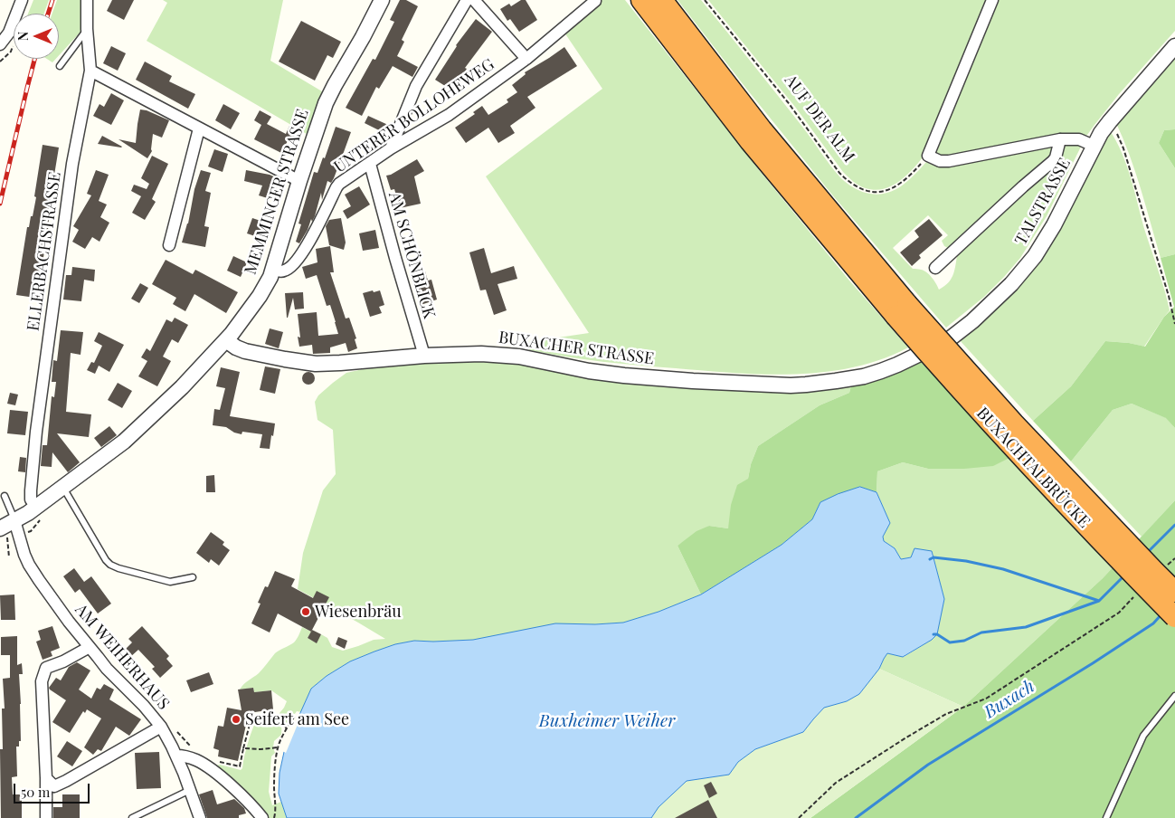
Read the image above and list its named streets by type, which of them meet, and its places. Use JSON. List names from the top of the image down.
{
  "streets": {
    "highway": ["BUXACHTALBRÜCKE"],
    "street": [
      "UNTERER BOLLOHEWEG",
      "MEMMINGER STRASSE",
      "TALSTRASSE",
      "ELLERBACHSTRASSE",
      "AM SCHÖNBLICK",
      "BUXACHER STRASSE",
      "AM WEIHERHAUS"
    ],
    "path": ["AUF DER ALM"]
  },
  "crossings": [
    ["UNTERER BOLLOHEWEG", "MEMMINGER STRASSE"],
    ["UNTERER BOLLOHEWEG", "AM SCHÖNBLICK"],
    ["MEMMINGER STRASSE", "ELLERBACHSTRASSE"],
    ["MEMMINGER STRASSE", "BUXACHER STRASSE"],
    ["MEMMINGER STRASSE", "AM WEIHERHAUS"],
    ["TALSTRASSE", "BUXACHER STRASSE"],
    ["AM SCHÖNBLICK", "BUXACHER STRASSE"]
  ],
  "water": ["Buxach", "Buxheimer Weiher"],
  "places": ["Wiesenbräu", "Seifert am See"],
  "scale_bar": "50 m",
  "north": "left"
}
